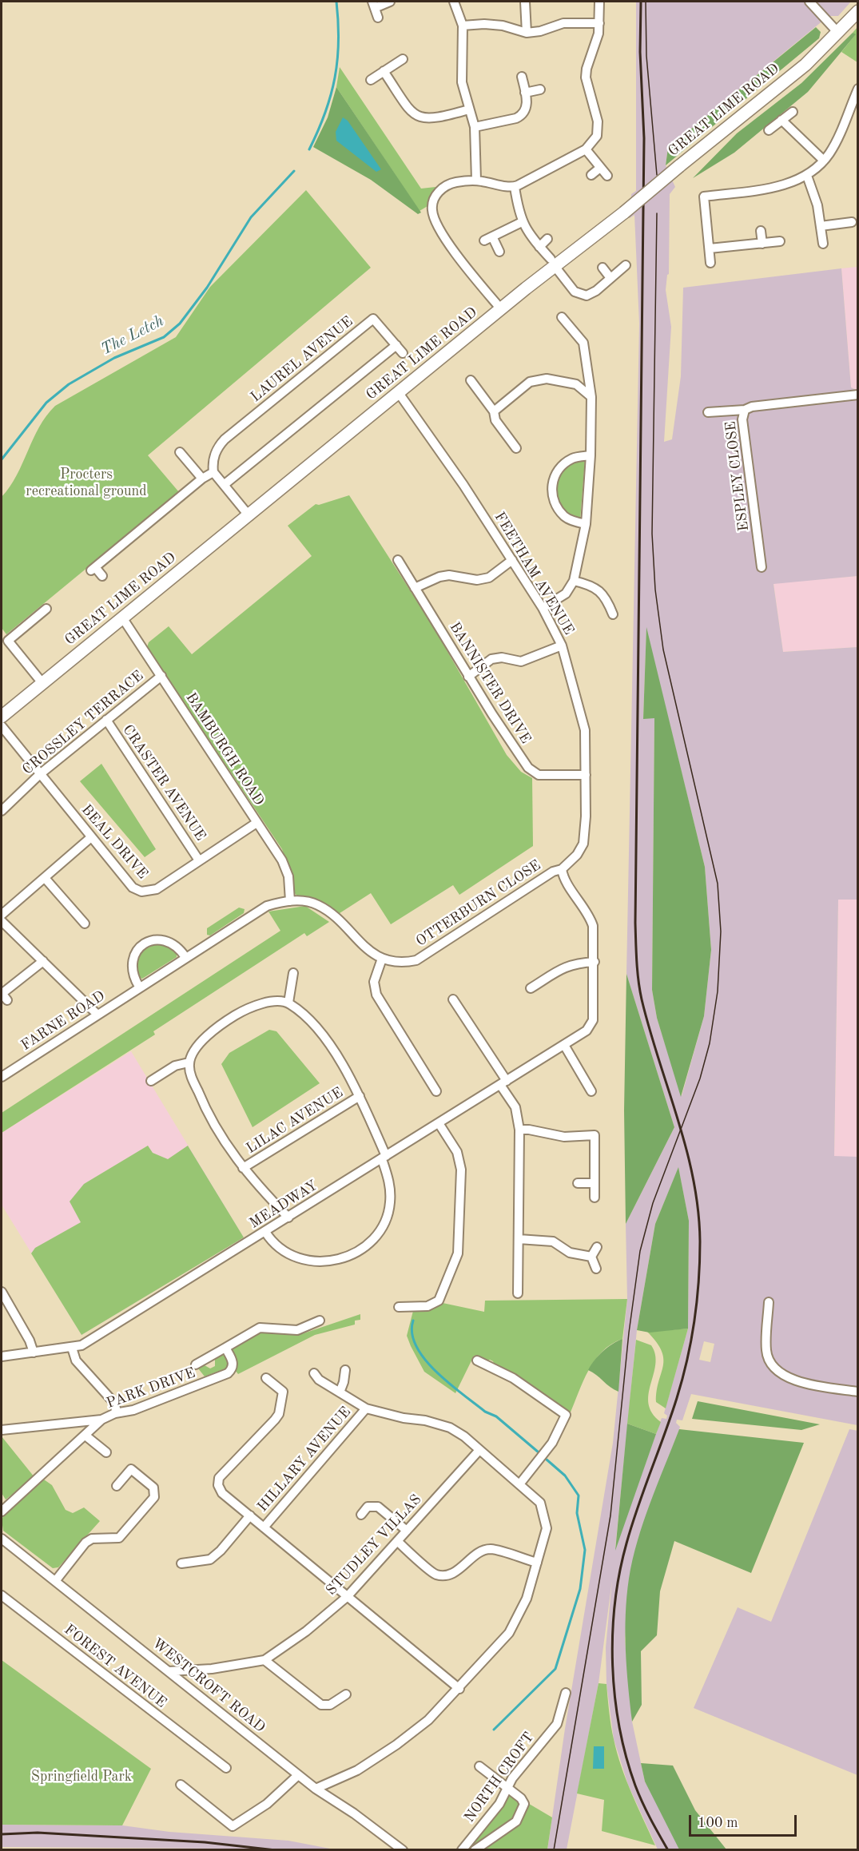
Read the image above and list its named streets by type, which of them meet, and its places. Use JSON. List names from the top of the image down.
{
  "streets": {
    "main road": ["GREAT LIME ROAD"],
    "street": [
      "LAUREL AVENUE",
      "ESPLEY CLOSE",
      "FEETHAM AVENUE",
      "BANNISTER DRIVE",
      "CROSSLEY TERRACE",
      "BAMBURGH ROAD",
      "CRASTER AVENUE",
      "BEAL DRIVE",
      "OTTERBURN CLOSE",
      "FARNE ROAD",
      "LILAC AVENUE",
      "MEADWAY",
      "PARK DRIVE",
      "HILLARY AVENUE",
      "STUDLEY VILLAS",
      "FOREST AVENUE",
      "WESTCROFT ROAD",
      "NORTH CROFT"
    ]
  },
  "crossings": [
    ["GREAT LIME ROAD", "FEETHAM AVENUE"],
    ["GREAT LIME ROAD", "BAMBURGH ROAD"],
    ["FEETHAM AVENUE", "BANNISTER DRIVE"],
    ["FEETHAM AVENUE", "OTTERBURN CLOSE"],
    ["FEETHAM AVENUE", "MEADWAY"],
    ["CROSSLEY TERRACE", "BAMBURGH ROAD"],
    ["CROSSLEY TERRACE", "CRASTER AVENUE"],
    ["CROSSLEY TERRACE", "BEAL DRIVE"],
    ["BAMBURGH ROAD", "BEAL DRIVE"],
    ["BAMBURGH ROAD", "OTTERBURN CLOSE"],
    ["BAMBURGH ROAD", "FARNE ROAD"],
    ["CRASTER AVENUE", "BEAL DRIVE"],
    ["OTTERBURN CLOSE", "FARNE ROAD"],
    ["OTTERBURN CLOSE", "MEADWAY"],
    ["STUDLEY VILLAS", "WESTCROFT ROAD"]
  ],
  "water": ["The Letch"],
  "parks": ["Procters recreational ground", "Springfield Park"],
  "scale_bar": "100 m"
}
